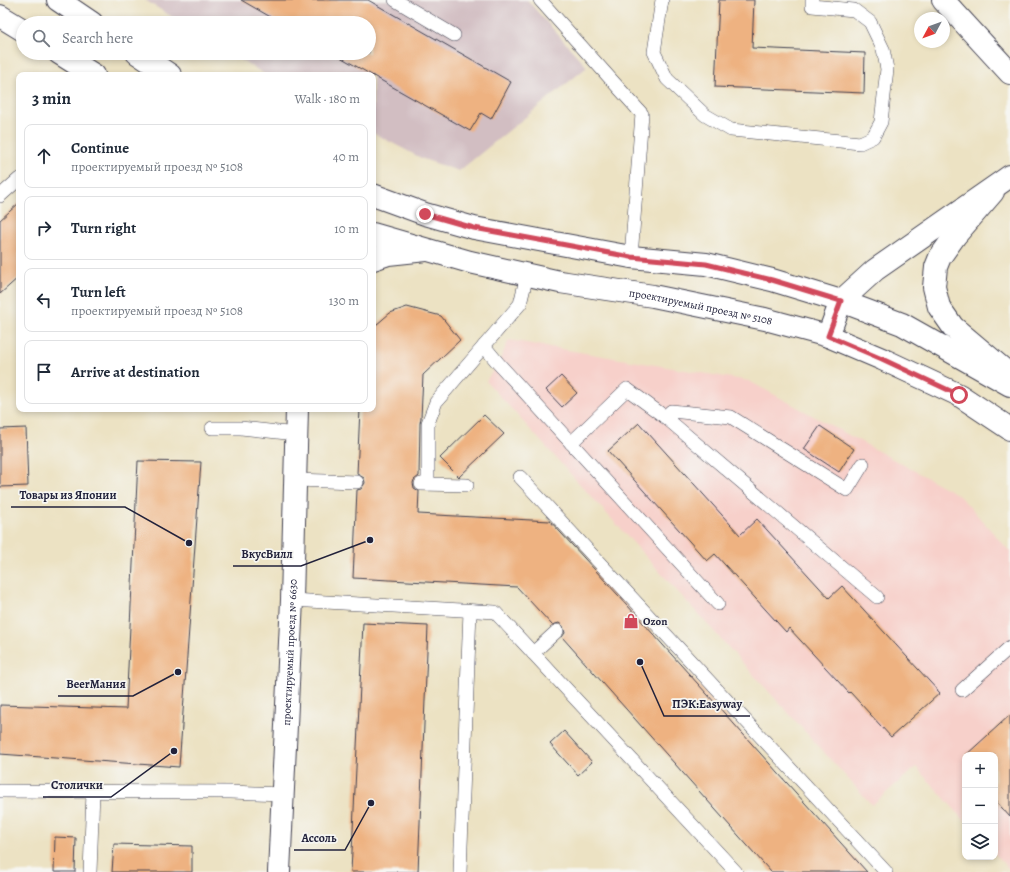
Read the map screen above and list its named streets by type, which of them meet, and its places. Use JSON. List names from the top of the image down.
{
  "streets": {
    "main road": ["проектируемый проезд № 5108", "проектируемый проезд № 6630"]
  },
  "places": {
    "other": [
      "ВкусВилл",
      "Товары из Японии",
      "ПЭК:Easyway",
      "BeerМания",
      "Столички",
      "Ассоль"
    ],
    "shop": ["Ozon"]
  },
  "north": "bottom left",
  "page": {
    "search": "Search here",
    "heading": ["3 min", "Walk · 180 m"],
    "list": [
      ["Continue", "проектируемый проезд № 5108", "40 m"],
      ["Turn right", "10 m"],
      ["Turn left", "проектируемый проезд № 5108", "130 m"],
      "Arrive at destination"
    ],
    "map_buttons": ["+", "−"]
  }
}
